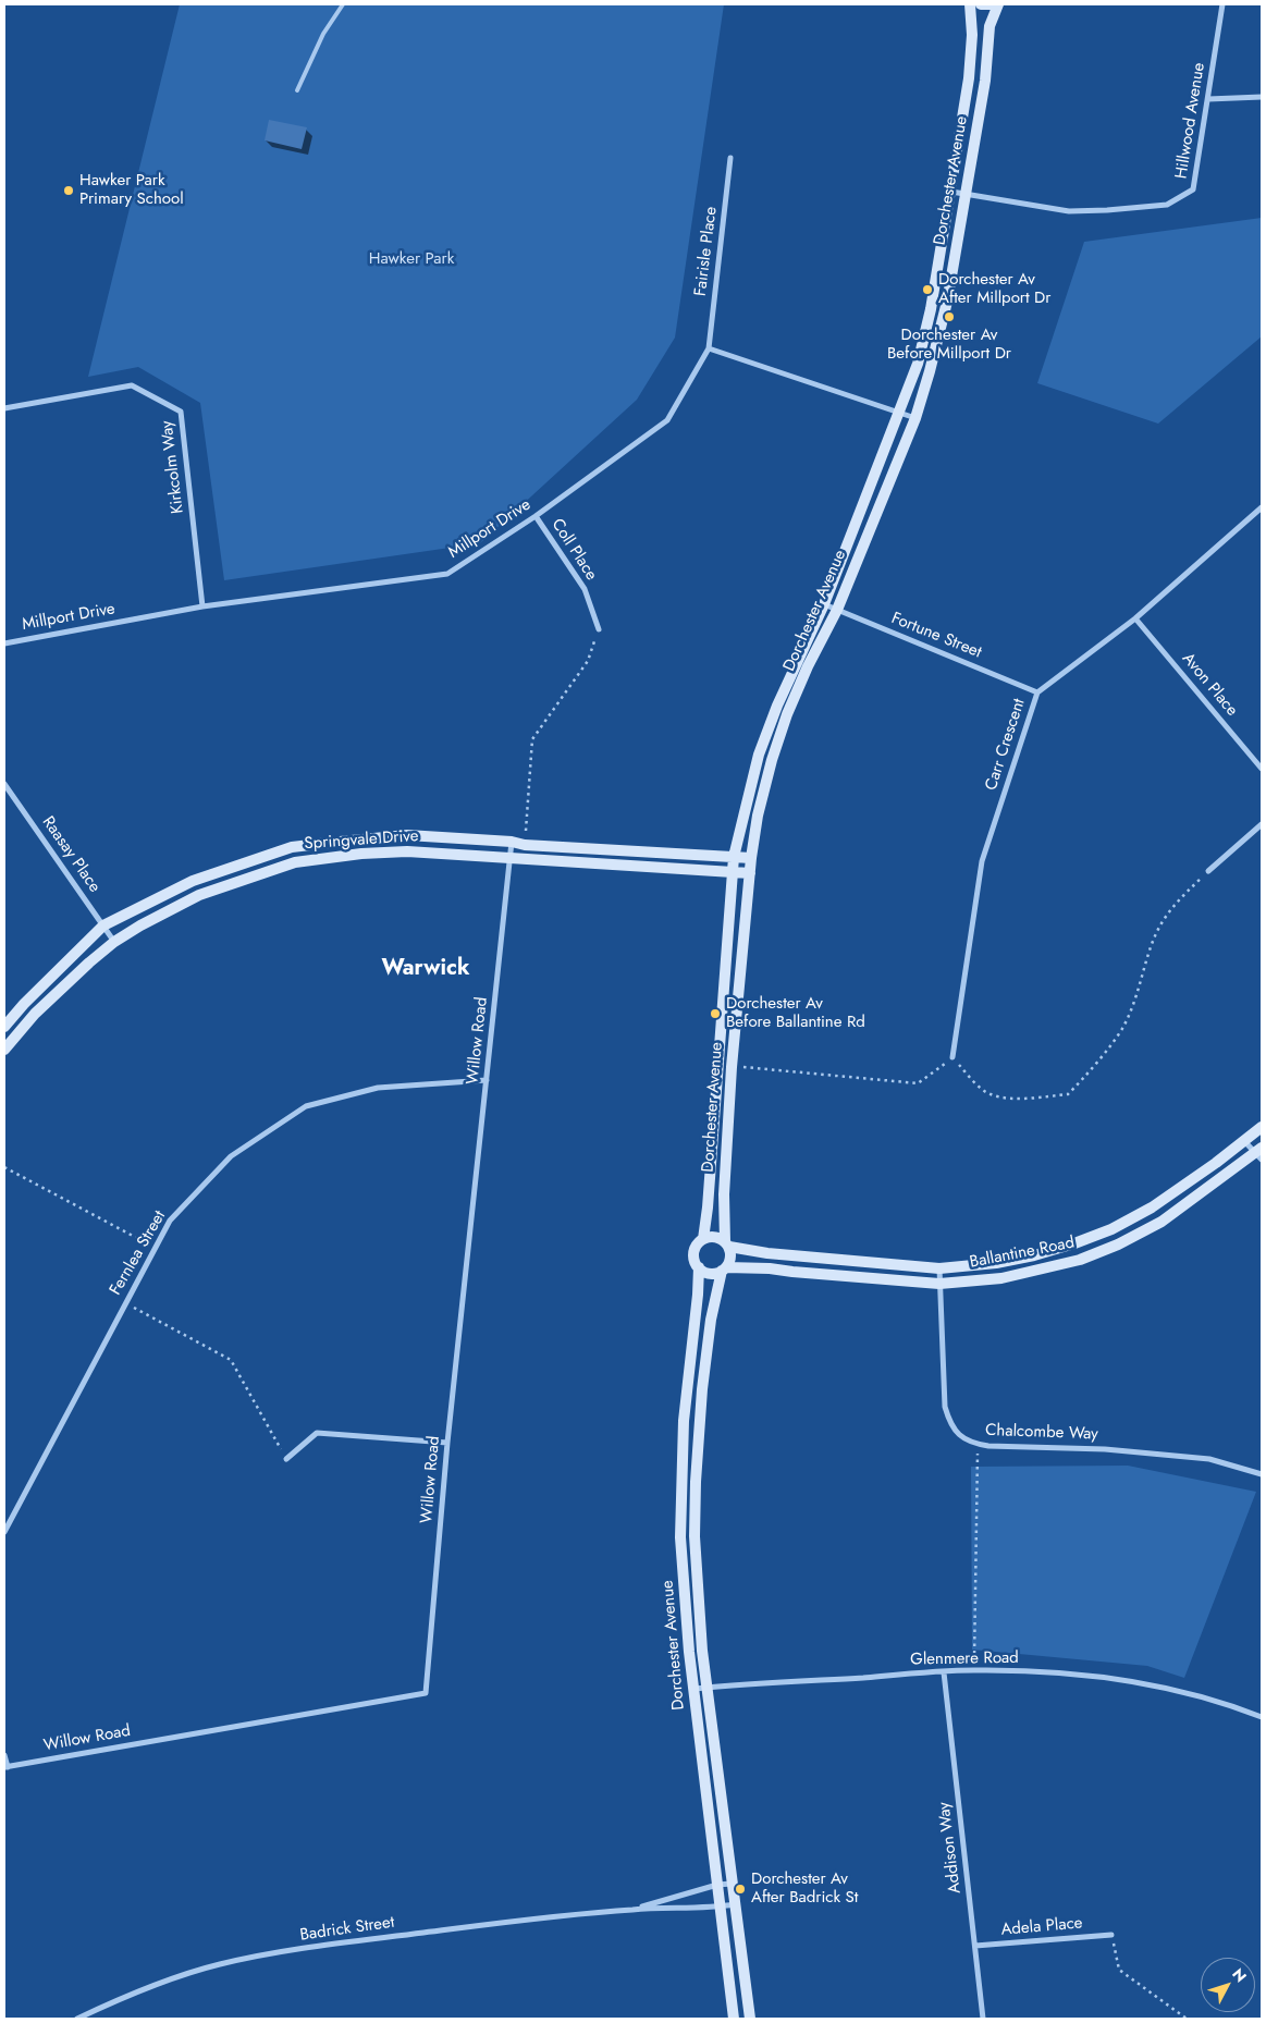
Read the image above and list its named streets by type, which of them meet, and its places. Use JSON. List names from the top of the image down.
{
  "streets": {
    "main road": ["Dorchester Avenue", "Springvale Drive", "Ballantine Road"],
    "street": [
      "Hillwood Avenue",
      "Fairisle Place",
      "Kirkcolm Way",
      "Millport Drive",
      "Coll Place",
      "Fortune Street",
      "Avon Place",
      "Carr Crescent",
      "Raasay Place",
      "Willow Road",
      "Fernlea Street",
      "Chalcombe Way",
      "Glenmere Road",
      "Addison Way",
      "Adela Place",
      "Badrick Street"
    ]
  },
  "crossings": [
    ["Hillwood Avenue", "Dorchester Avenue"],
    ["Dorchester Avenue", "Fortune Street"],
    ["Dorchester Avenue", "Springvale Drive"],
    ["Dorchester Avenue", "Ballantine Road"],
    ["Dorchester Avenue", "Glenmere Road"],
    ["Dorchester Avenue", "Badrick Street"],
    ["Fairisle Place", "Millport Drive"],
    ["Kirkcolm Way", "Millport Drive"],
    ["Millport Drive", "Coll Place"],
    ["Fortune Street", "Carr Crescent"],
    ["Avon Place", "Carr Crescent"],
    ["Springvale Drive", "Raasay Place"],
    ["Springvale Drive", "Willow Road"],
    ["Willow Road", "Fernlea Street"],
    ["Ballantine Road", "Chalcombe Way"],
    ["Glenmere Road", "Addison Way"],
    ["Addison Way", "Adela Place"]
  ],
  "districts": ["Warwick"],
  "parks": ["Hawker Park"],
  "places": [
    "Hawker Park Primary School",
    "Dorchester Av After Millport Dr",
    "Dorchester Av Before Millport Dr",
    "Dorchester Av Before Ballantine Rd",
    "Dorchester Av After Badrick St"
  ],
  "north": "top right"
}
